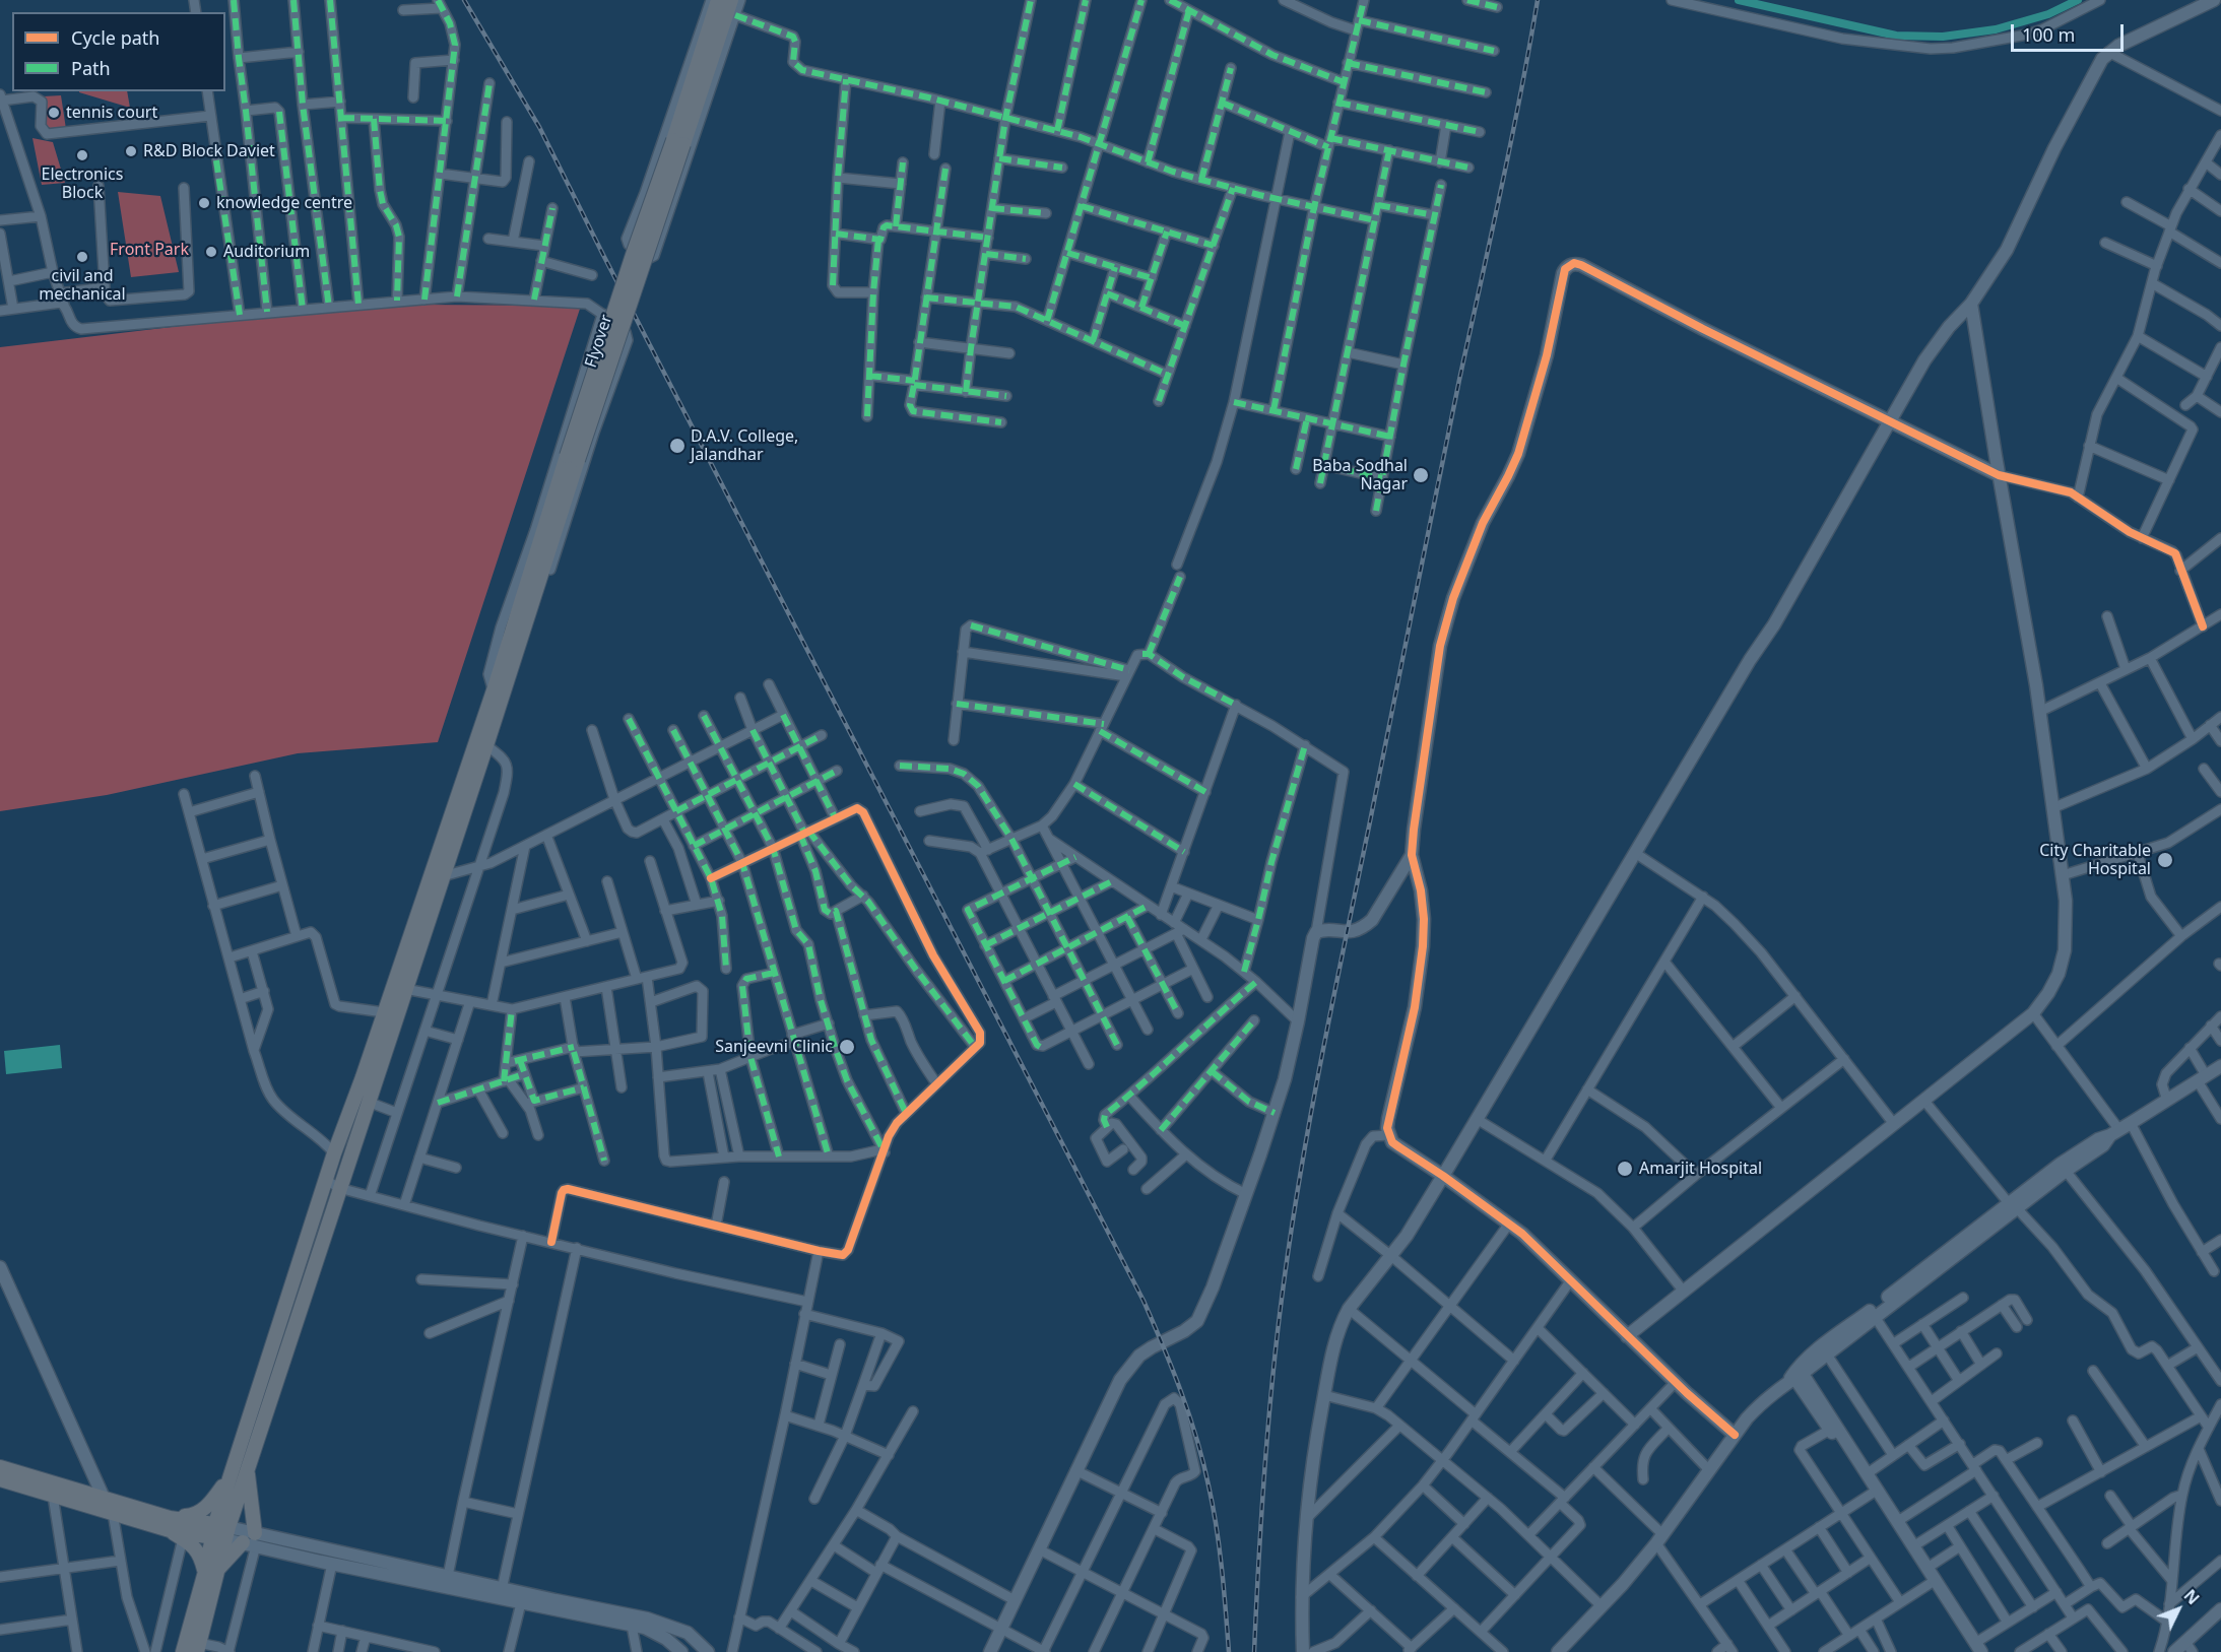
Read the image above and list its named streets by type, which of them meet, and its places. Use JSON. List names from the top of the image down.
{
  "streets": {
    "main road": ["Flyover"]
  },
  "parks": ["Front Park"],
  "places": [
    "tennis court",
    "R&D Block Daviet",
    "Electronics Block",
    "knowledge centre",
    "Auditorium",
    "civil and mechanical",
    "D.A.V. College, Jalandhar",
    "Baba Sodhal Nagar",
    "City Charitable Hospital",
    "Sanjeevni Clinic",
    "Amarjit Hospital"
  ],
  "legend": ["Cycle path", "Path"],
  "scale_bar": "100 m",
  "north": "top right"
}
